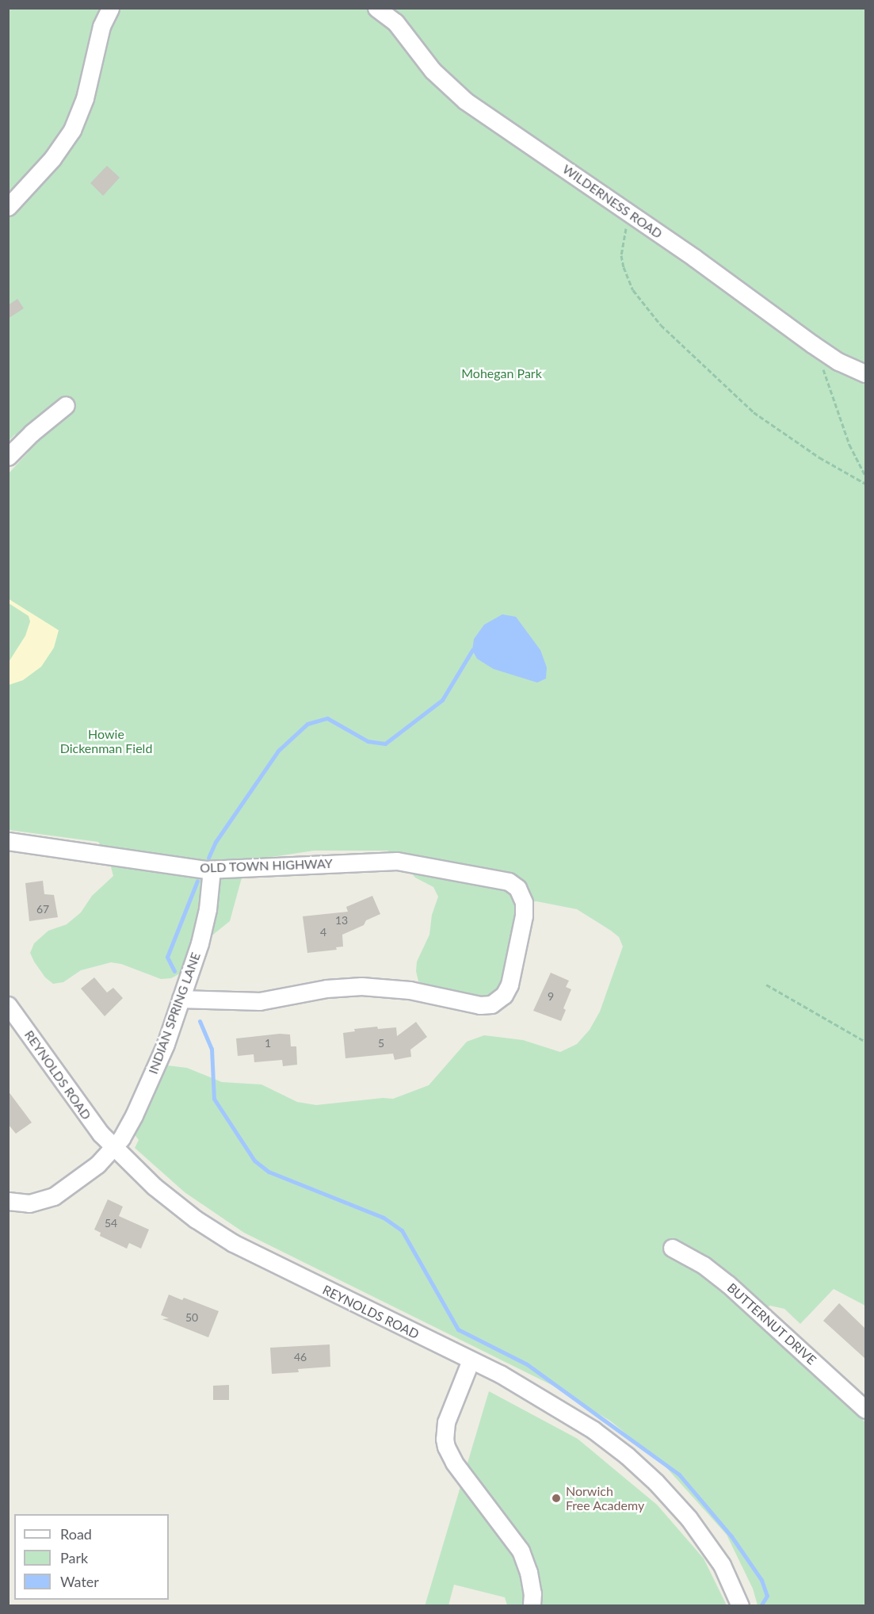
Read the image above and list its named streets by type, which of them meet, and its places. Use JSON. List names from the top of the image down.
{
  "streets": {
    "street": [
      "WILDERNESS ROAD",
      "OLD TOWN HIGHWAY",
      "INDIAN SPRING LANE",
      "REYNOLDS ROAD",
      "BUTTERNUT DRIVE"
    ]
  },
  "crossings": [
    ["OLD TOWN HIGHWAY", "INDIAN SPRING LANE"],
    ["INDIAN SPRING LANE", "REYNOLDS ROAD"]
  ],
  "parks": ["Mohegan Park", "Howie Dickenman Field"],
  "places": ["Norwich Free Academy"],
  "house_numbers": [
    "67",
    "13",
    "4",
    "9",
    "1",
    "5",
    "54",
    "50",
    "46"
  ],
  "legend": ["Road", "Park", "Water"]
}
